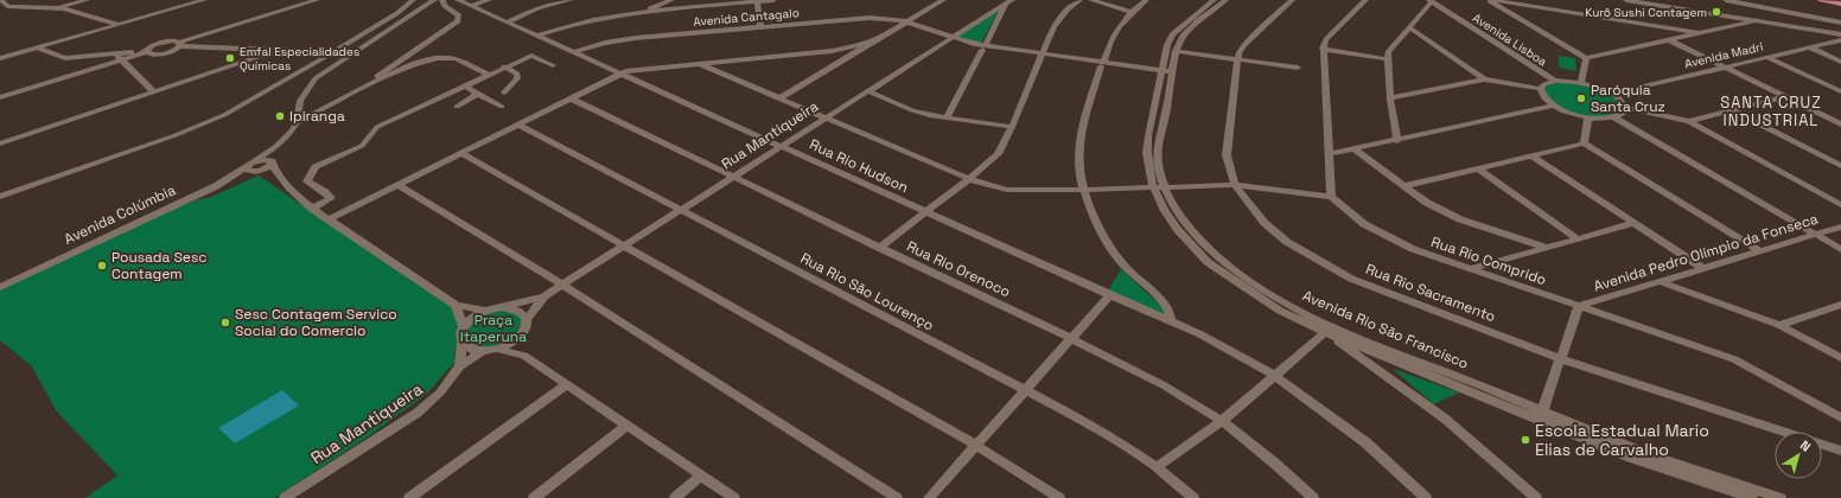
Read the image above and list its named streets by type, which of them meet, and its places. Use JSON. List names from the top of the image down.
{
  "streets": {
    "street": [
      "Avenida Cantagalo",
      "Avenida Lisboa",
      "Avenida Madri",
      "Rua Mantiqueira",
      "Rua Rio Hudson",
      "Avenida Colúmbia",
      "Avenida Pedro Olímpio da Fonseca",
      "Rua Rio Comprido",
      "Rua Rio Orenoco",
      "Rua Rio São Lourenço",
      "Rua Rio Sacramento",
      "Avenida Rio São Francisco"
    ]
  },
  "crossings": [
    ["Avenida Cantagalo", "Rua Mantiqueira"],
    ["Avenida Cantagalo", "Rua Rio Hudson"],
    ["Avenida Cantagalo", "Avenida Rio São Francisco"],
    ["Rua Mantiqueira", "Rua Rio Hudson"],
    ["Rua Mantiqueira", "Rua Rio Orenoco"],
    ["Rua Mantiqueira", "Rua Rio São Lourenço"],
    ["Avenida Pedro Olímpio da Fonseca", "Rua Rio Comprido"]
  ],
  "districts": ["SANTA CRUZ INDUSTRIAL"],
  "parks": ["Praça Itaperuna"],
  "places": [
    "Kurô Sushi Contagem",
    "Emfal Especialidades Químicas",
    "Paróquia Santa Cruz",
    "Ipiranga",
    "Pousada Sesc Contagem",
    "Sesc Contagem Servico Social do Comercio",
    "Escola Estadual Mario Elias de Carvalho"
  ],
  "north": "top right"
}
